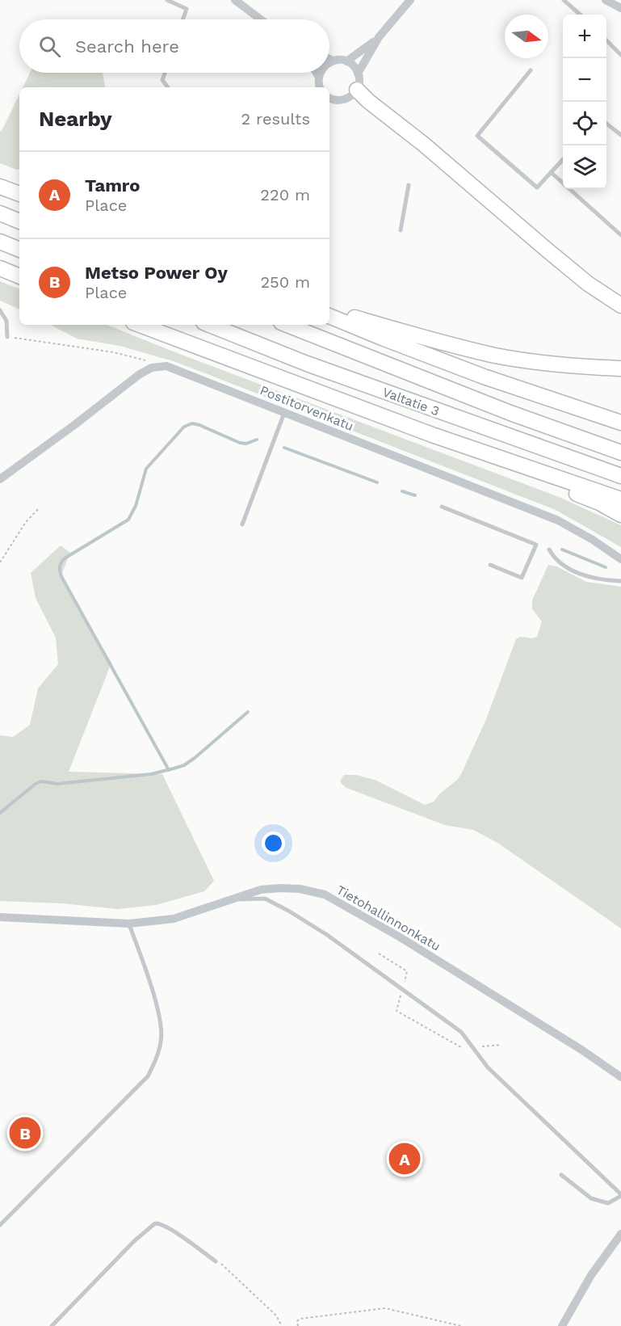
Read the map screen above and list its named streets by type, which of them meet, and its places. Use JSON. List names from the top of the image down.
{
  "streets": {
    "highway": ["Valtatie 3"],
    "street": ["Postitorvenkatu", "Tietohallinnonkatu"]
  },
  "north": "right",
  "page": {
    "map_buttons": ["+", "−"],
    "search": "Search here",
    "heading": ["Nearby", "2 results"],
    "list": [
      {
        "mark": "A",
        "name": "Tamro",
        "note": "Place",
        "value": "220 m"
      },
      {
        "mark": "B",
        "name": "Metso Power Oy",
        "note": "Place",
        "value": "250 m"
      }
    ],
    "pins": ["B", "A"]
  }
}
